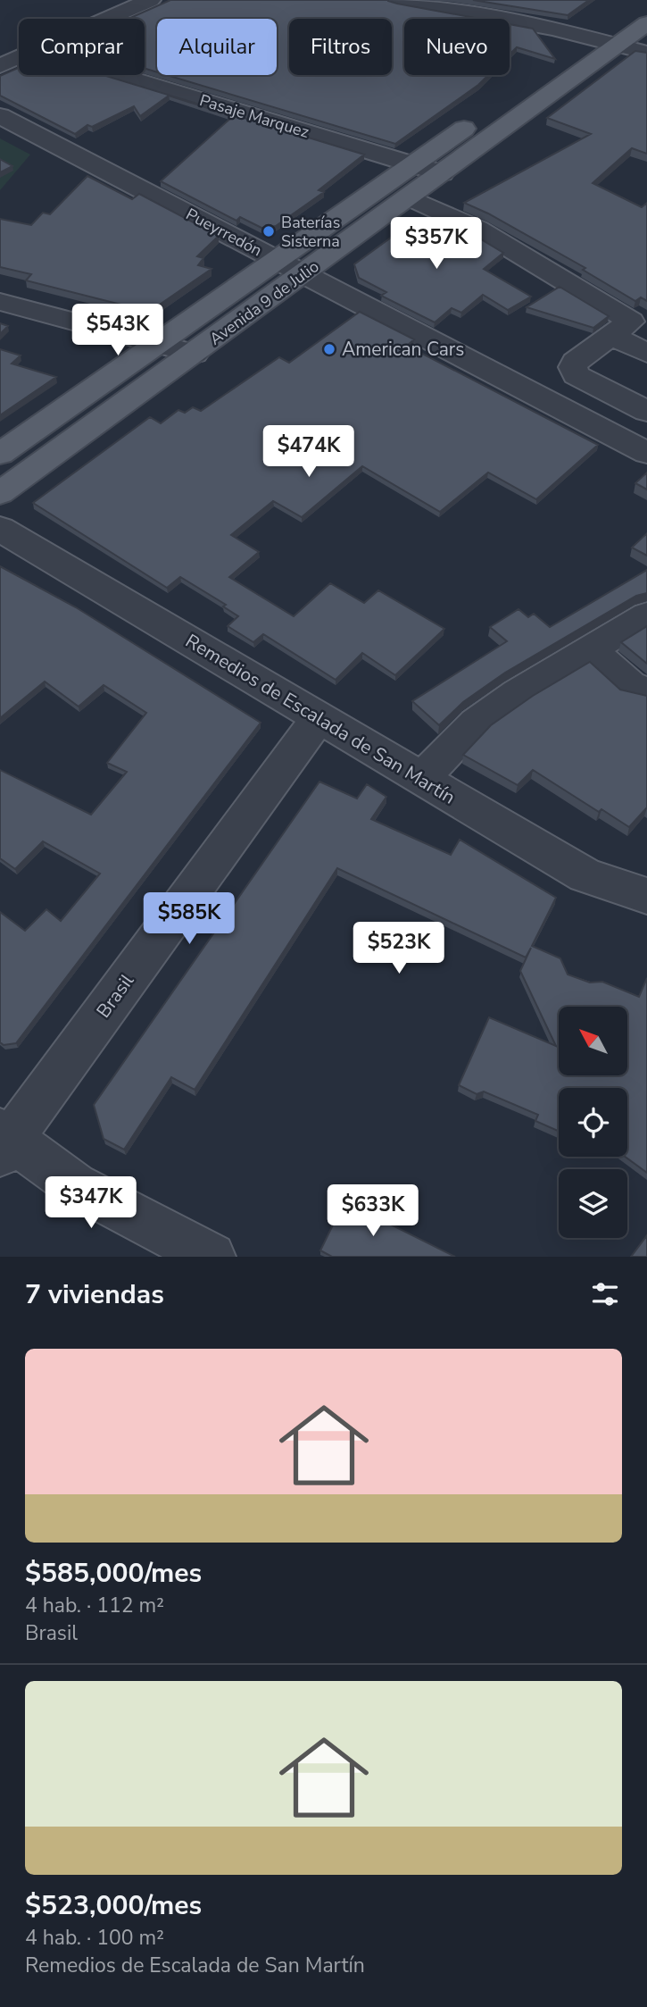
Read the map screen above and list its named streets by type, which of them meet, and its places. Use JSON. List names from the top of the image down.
{
  "streets": {
    "main road": ["Avenida 9 de Julio"],
    "street": [
      "Pasaje Marquez",
      "Pueyrredón",
      "Remedios de Escalada de San Martín",
      "Brasil"
    ]
  },
  "crossings": [
    ["Pasaje Marquez", "Avenida 9 de Julio"],
    ["Pueyrredón", "Avenida 9 de Julio"],
    ["Remedios de Escalada de San Martín", "Brasil"]
  ],
  "places": ["Baterías Sisterna", "American Cars"],
  "north": "top left",
  "page": {
    "chip": [
      "Comprar",
      "Alquilar",
      "Filtros",
      "Nuevo"
    ],
    "price": [
      "$357K",
      "$543K",
      "$474K",
      "$585K",
      "$523K",
      "$347K",
      "$633K"
    ],
    "heading": "7 viviendas",
    "list": [
      {
        "name": "$585,000/mes",
        "note": "4 hab. · 112 m² · Brasil"
      },
      {
        "name": "$523,000/mes",
        "note": "4 hab. · 100 m² · Remedios de Escalada de San Martín"
      }
    ]
  }
}
